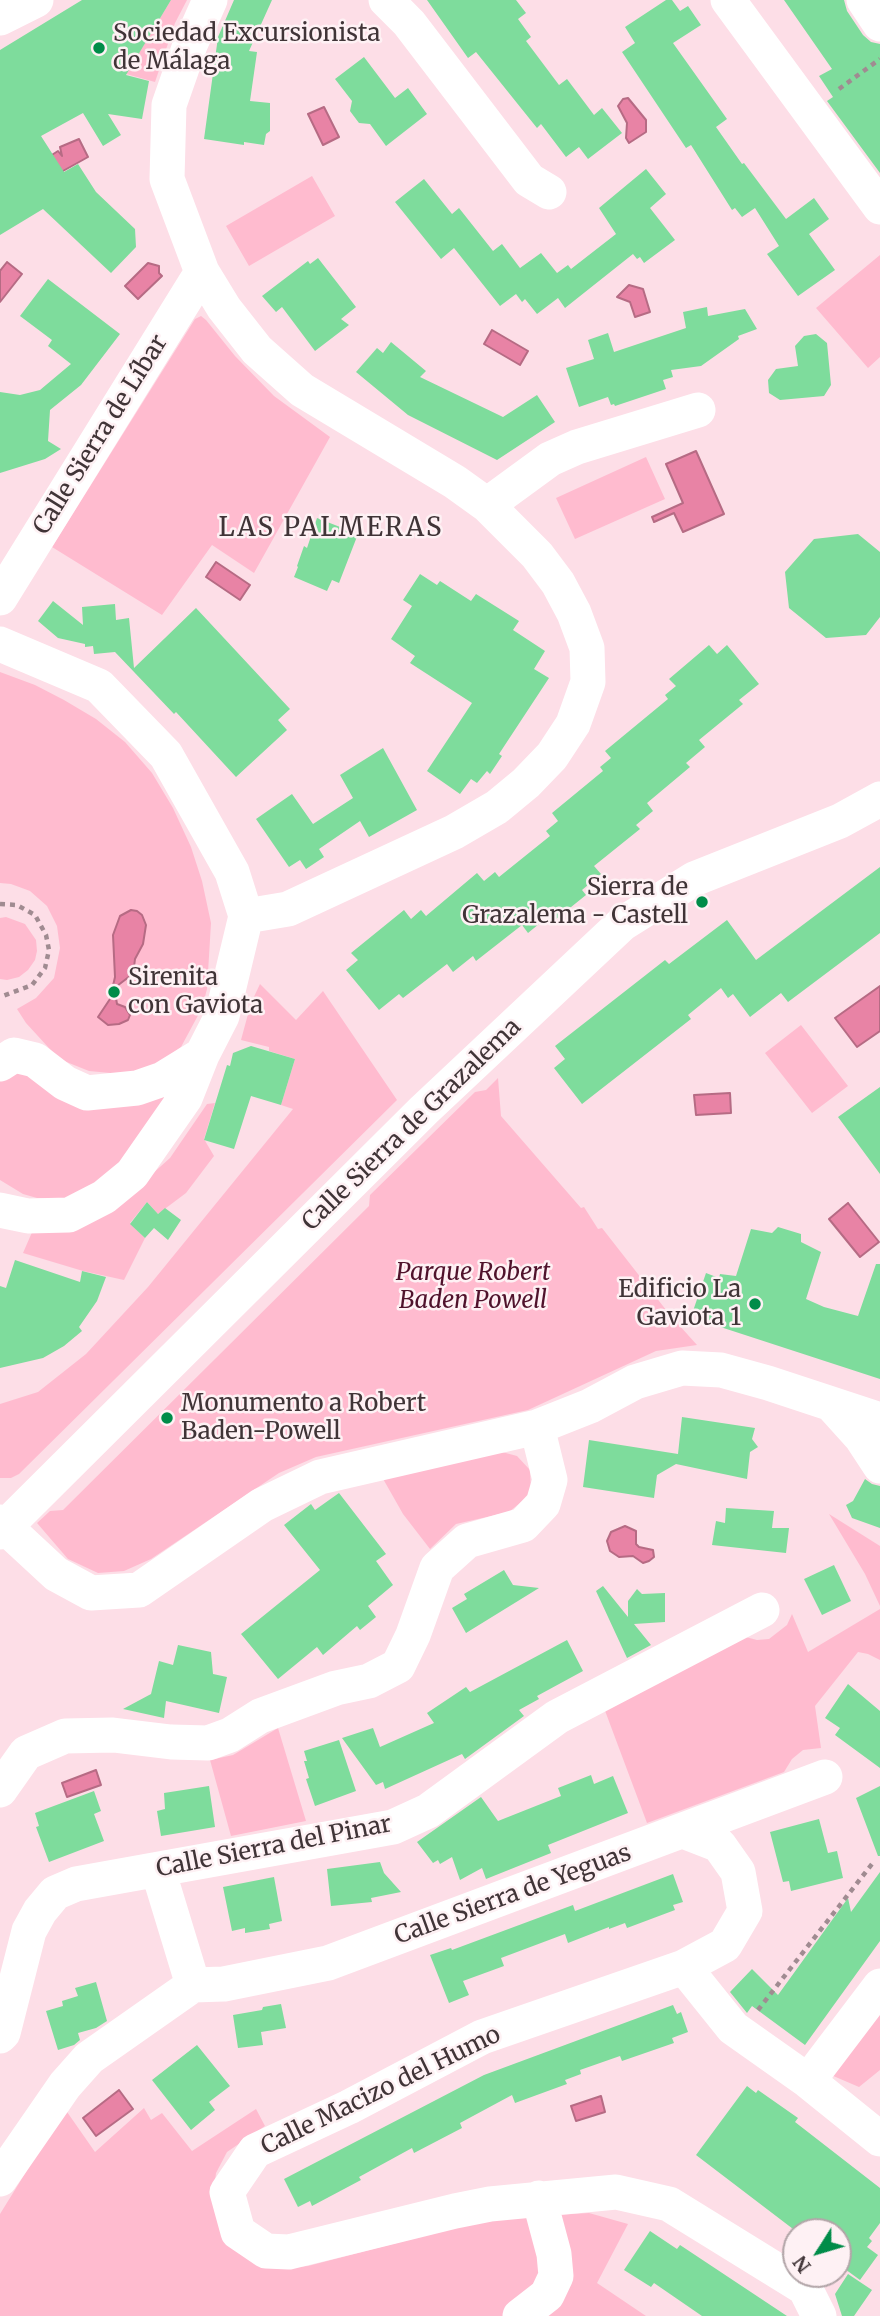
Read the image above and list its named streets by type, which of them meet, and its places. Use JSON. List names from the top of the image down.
{
  "streets": {
    "street": [
      "Calle Sierra de Líbar",
      "Calle Sierra de Grazalema",
      "Calle Sierra del Pinar",
      "Calle Sierra de Yeguas",
      "Calle Macizo del Humo"
    ]
  },
  "crossings": [
    ["Calle Sierra de Yeguas", "Calle Macizo del Humo"]
  ],
  "districts": ["LAS PALMERAS"],
  "parks": ["Parque Robert Baden Powell"],
  "places": [
    "Sociedad Excursionista de Málaga",
    "Sierra de Grazalema - Castell",
    "Sirenita con Gaviota",
    "Edificio La Gaviota 1",
    "Monumento a Robert Baden-Powell"
  ],
  "north": "bottom left"
}
